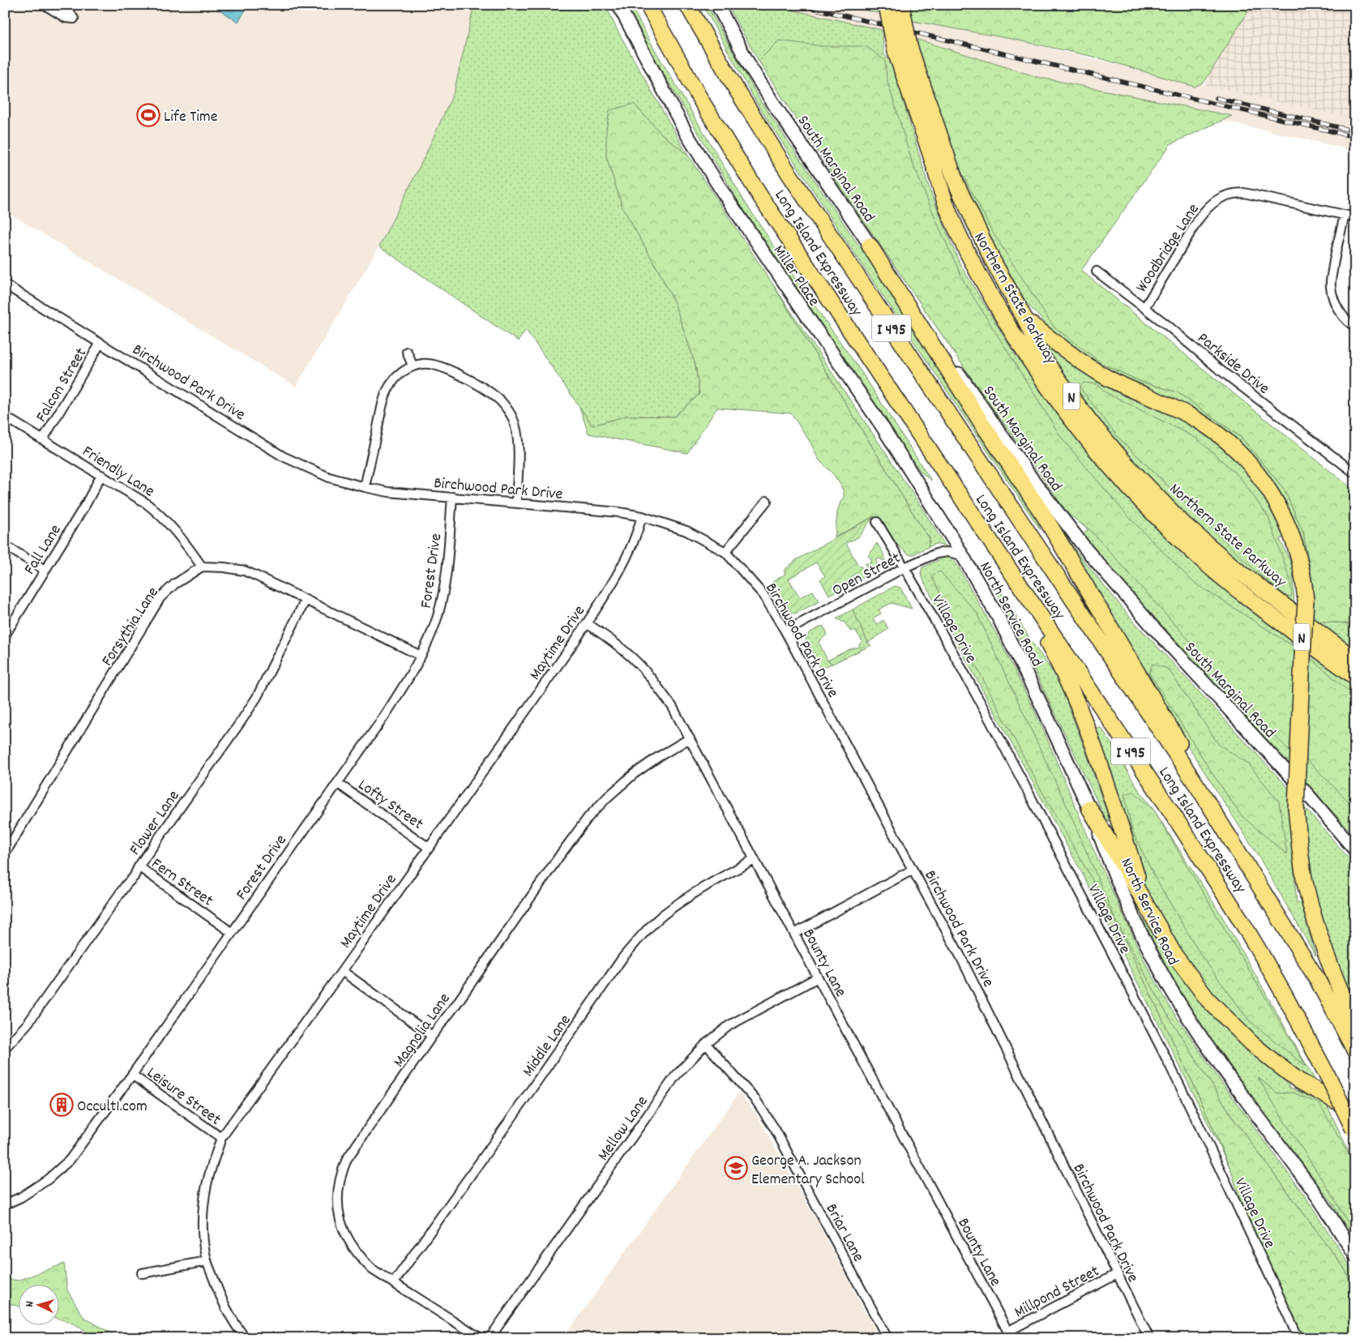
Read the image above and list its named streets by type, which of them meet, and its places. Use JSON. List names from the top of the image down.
{
  "streets": {
    "highway": [
      "Long Island Expressway",
      "Northern State Parkway",
      "I 495",
      "N"
    ],
    "main road": ["South Marginal Road", "Miller Place", "North Service Road"],
    "street": [
      "Woodbridge Lane",
      "Parkside Drive",
      "Birchwood Park Drive",
      "Falcon Street",
      "Friendly Lane",
      "Fall Lane",
      "Forest Drive",
      "Open Street",
      "Forsythia Lane",
      "Village Drive",
      "Maytime Drive",
      "Lofty Street",
      "Flower Lane",
      "Fern Street",
      "Bounty Lane",
      "Magnolia Lane",
      "Middle Lane",
      "Leisure Street",
      "Mellow Lane",
      "Briar Lane",
      "Millpond Street"
    ]
  },
  "crossings": [
    ["Woodbridge Lane", "Parkside Drive"],
    ["Miller Place", "Open Street"],
    ["Miller Place", "North Service Road"],
    ["Birchwood Park Drive", "Falcon Street"],
    ["Birchwood Park Drive", "Forest Drive"],
    ["Birchwood Park Drive", "Open Street"],
    ["Birchwood Park Drive", "Maytime Drive"],
    ["Birchwood Park Drive", "Millpond Street"],
    ["Falcon Street", "Friendly Lane"],
    ["Friendly Lane", "Fall Lane"],
    ["Friendly Lane", "Forsythia Lane"],
    ["Forest Drive", "Lofty Street"],
    ["Forest Drive", "Fern Street"],
    ["Forest Drive", "Leisure Street"],
    ["Open Street", "North Service Road"],
    ["Open Street", "Village Drive"],
    ["Maytime Drive", "Lofty Street"],
    ["Maytime Drive", "Bounty Lane"],
    ["Maytime Drive", "Leisure Street"],
    ["Flower Lane", "Fern Street"],
    ["Bounty Lane", "Magnolia Lane"],
    ["Bounty Lane", "Middle Lane"],
    ["Bounty Lane", "Mellow Lane"],
    ["Bounty Lane", "Millpond Street"],
    ["Magnolia Lane", "Middle Lane"],
    ["Mellow Lane", "Briar Lane"]
  ],
  "places": {
    "sports": ["Life Time"],
    "building": ["Occult1.com"],
    "school or university": ["George A. Jackson Elementary School"]
  },
  "north": "left"
}
